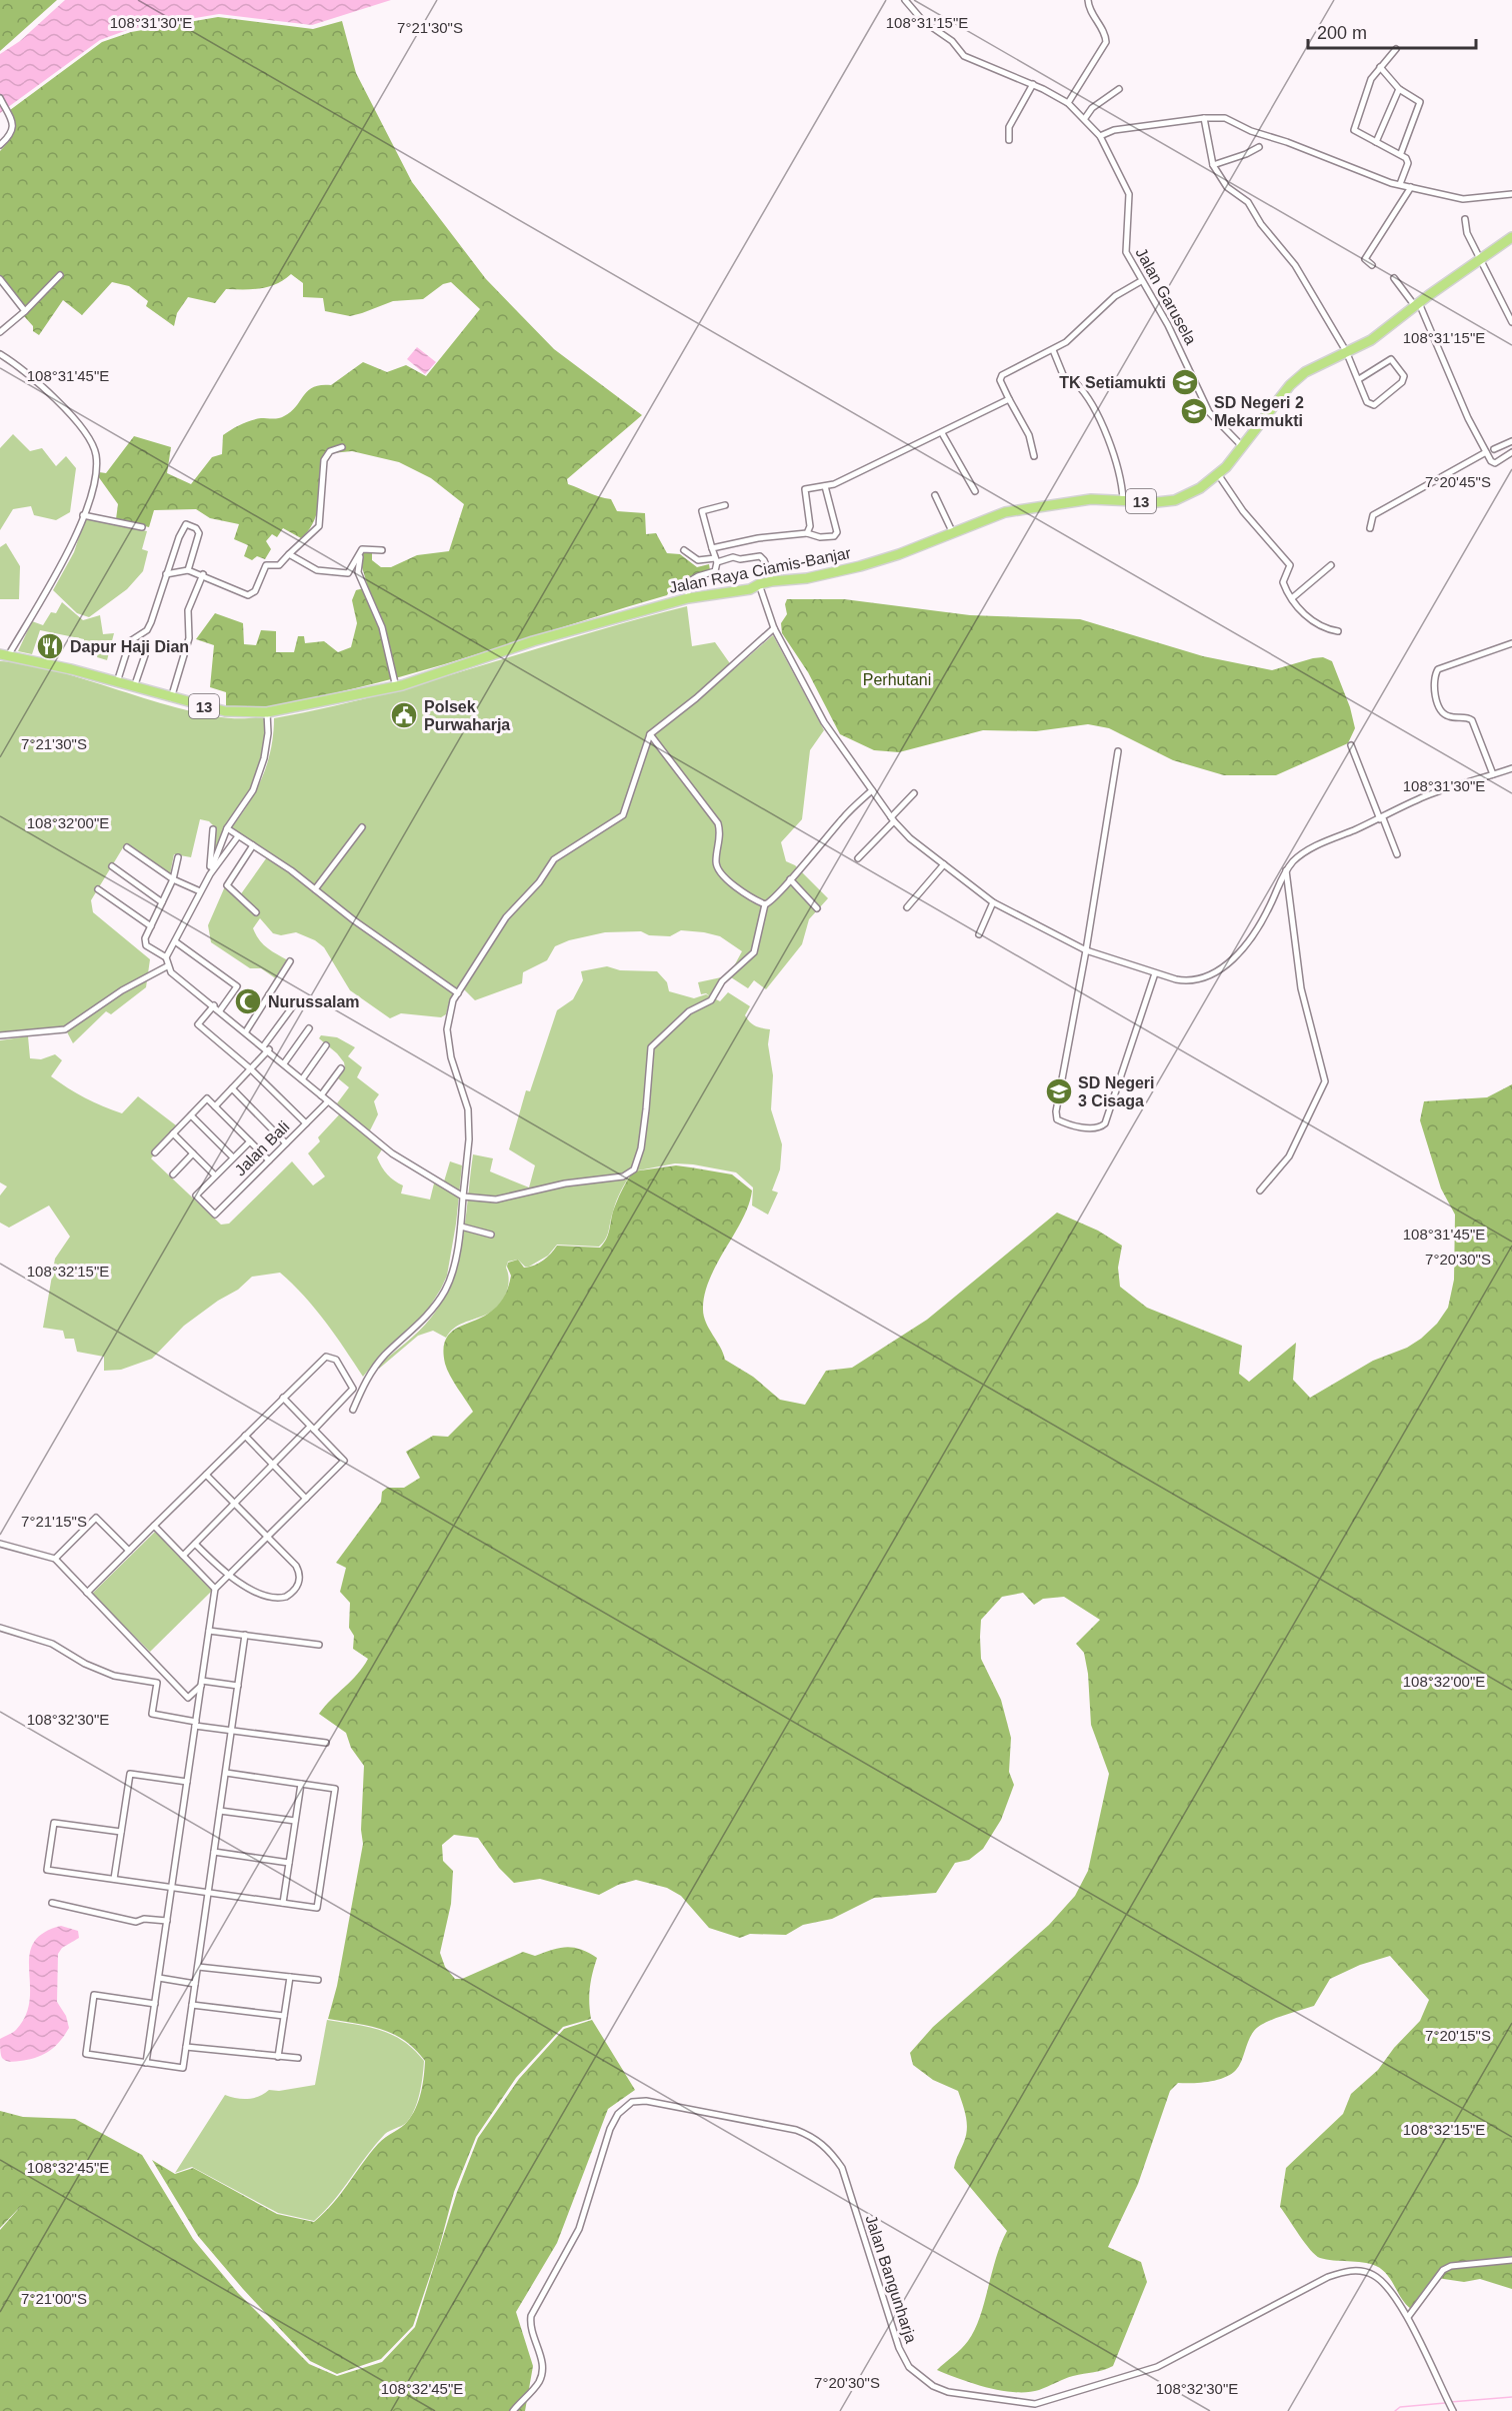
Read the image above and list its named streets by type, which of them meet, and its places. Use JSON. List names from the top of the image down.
{
  "streets": {
    "highway": ["13", "Jalan Raya Ciamis-Banjar"],
    "street": ["Jalan Garusela", "Jalan Bali", "Jalan Bangunharja"]
  },
  "crossings": [
    ["Jalan Garusela", "Jalan Raya Ciamis-Banjar"]
  ],
  "parks": ["Perhutani"],
  "places": {
    "school or university": ["TK Setiamukti", "SD Negeri 2 Mekarmukti", "SD Negeri 3 Cisaga"],
    "restaurant": ["Dapur Haji Dian"],
    "public building": ["Polsek Purwaharja"],
    "mosque": ["Nurussalam"]
  },
  "scale_bar": "200 m",
  "coordinates": [
    "108°31'30\"E",
    "108°31'15\"E",
    "7°21'30\"S",
    "108°31'45\"E",
    "7°20'45\"S",
    "108°32'00\"E",
    "7°20'30\"S",
    "108°32'15\"E",
    "7°21'15\"S",
    "108°32'30\"E",
    "7°20'15\"S",
    "108°32'45\"E",
    "7°21'00\"S"
  ]
}
